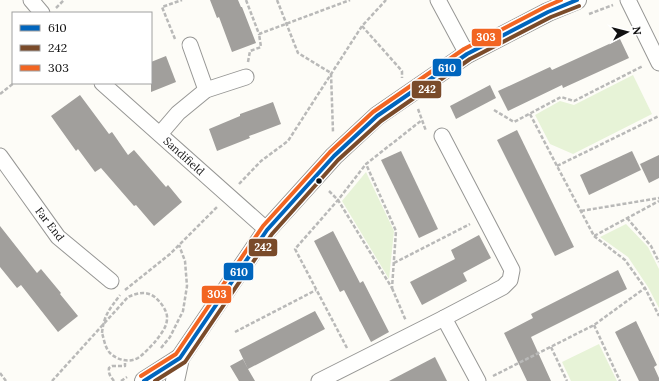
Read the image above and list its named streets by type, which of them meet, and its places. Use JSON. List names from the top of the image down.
{
  "streets": {
    "street": ["Sandifield", "Far End"]
  },
  "lines": ["transit line 610", "transit line 303", "transit line 242"],
  "legend": ["610", "242", "303"],
  "north": "right"
}
